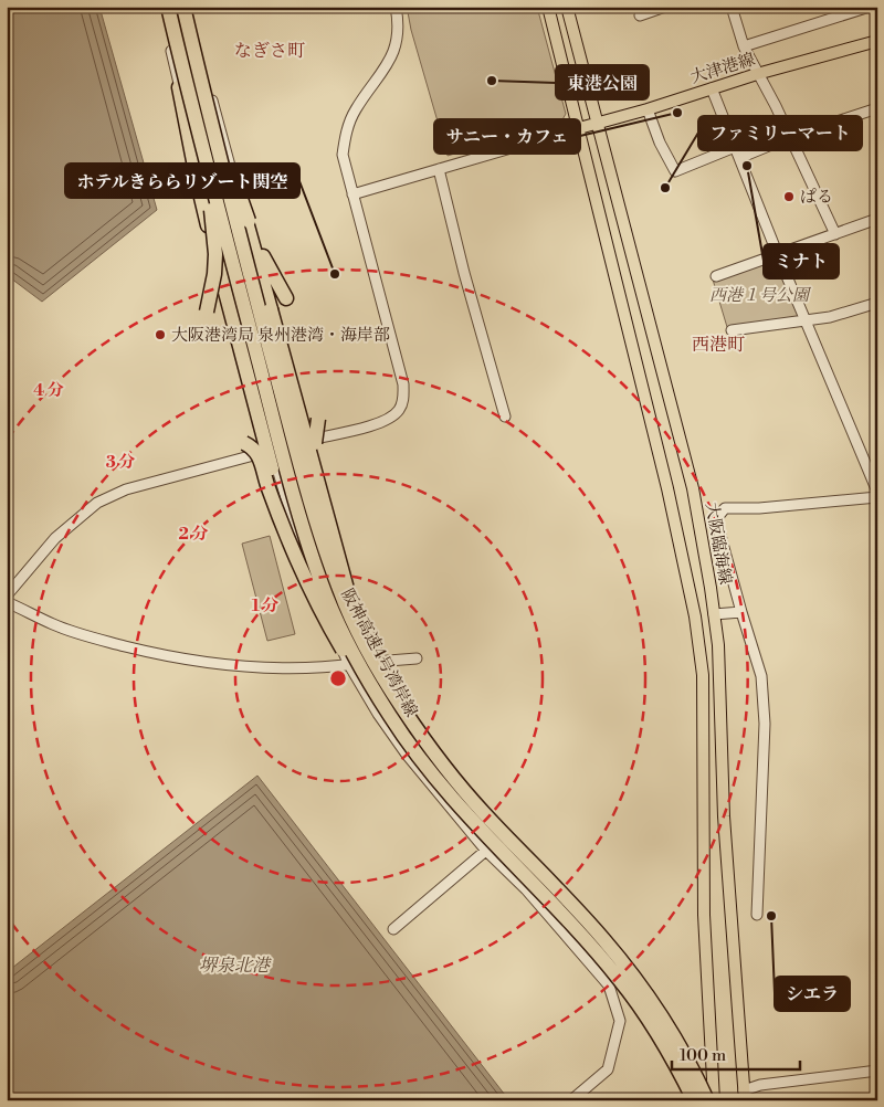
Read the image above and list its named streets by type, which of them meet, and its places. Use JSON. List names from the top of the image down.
{
  "streets": {
    "highway": ["阪神高速4号湾岸線"],
    "main road": ["大津港線", "大阪臨海線"]
  },
  "crossings": [
    ["大津港線", "大阪臨海線"]
  ],
  "districts": ["なぎさ町", "西港町"],
  "water": ["堺泉北港"],
  "parks": ["西港１号公園"],
  "places": [
    "東港公園",
    "サニー・カフェ",
    "ミナト",
    "ファミリーマート",
    "ぱる",
    "ホテルきららリゾート関空",
    "大阪港湾局 泉州港湾・海岸部",
    "シエラ"
  ],
  "scale_bar": "100 m",
  "rings": [
    "4 分",
    "3 分",
    "2 分",
    "1 分"
  ]
}
